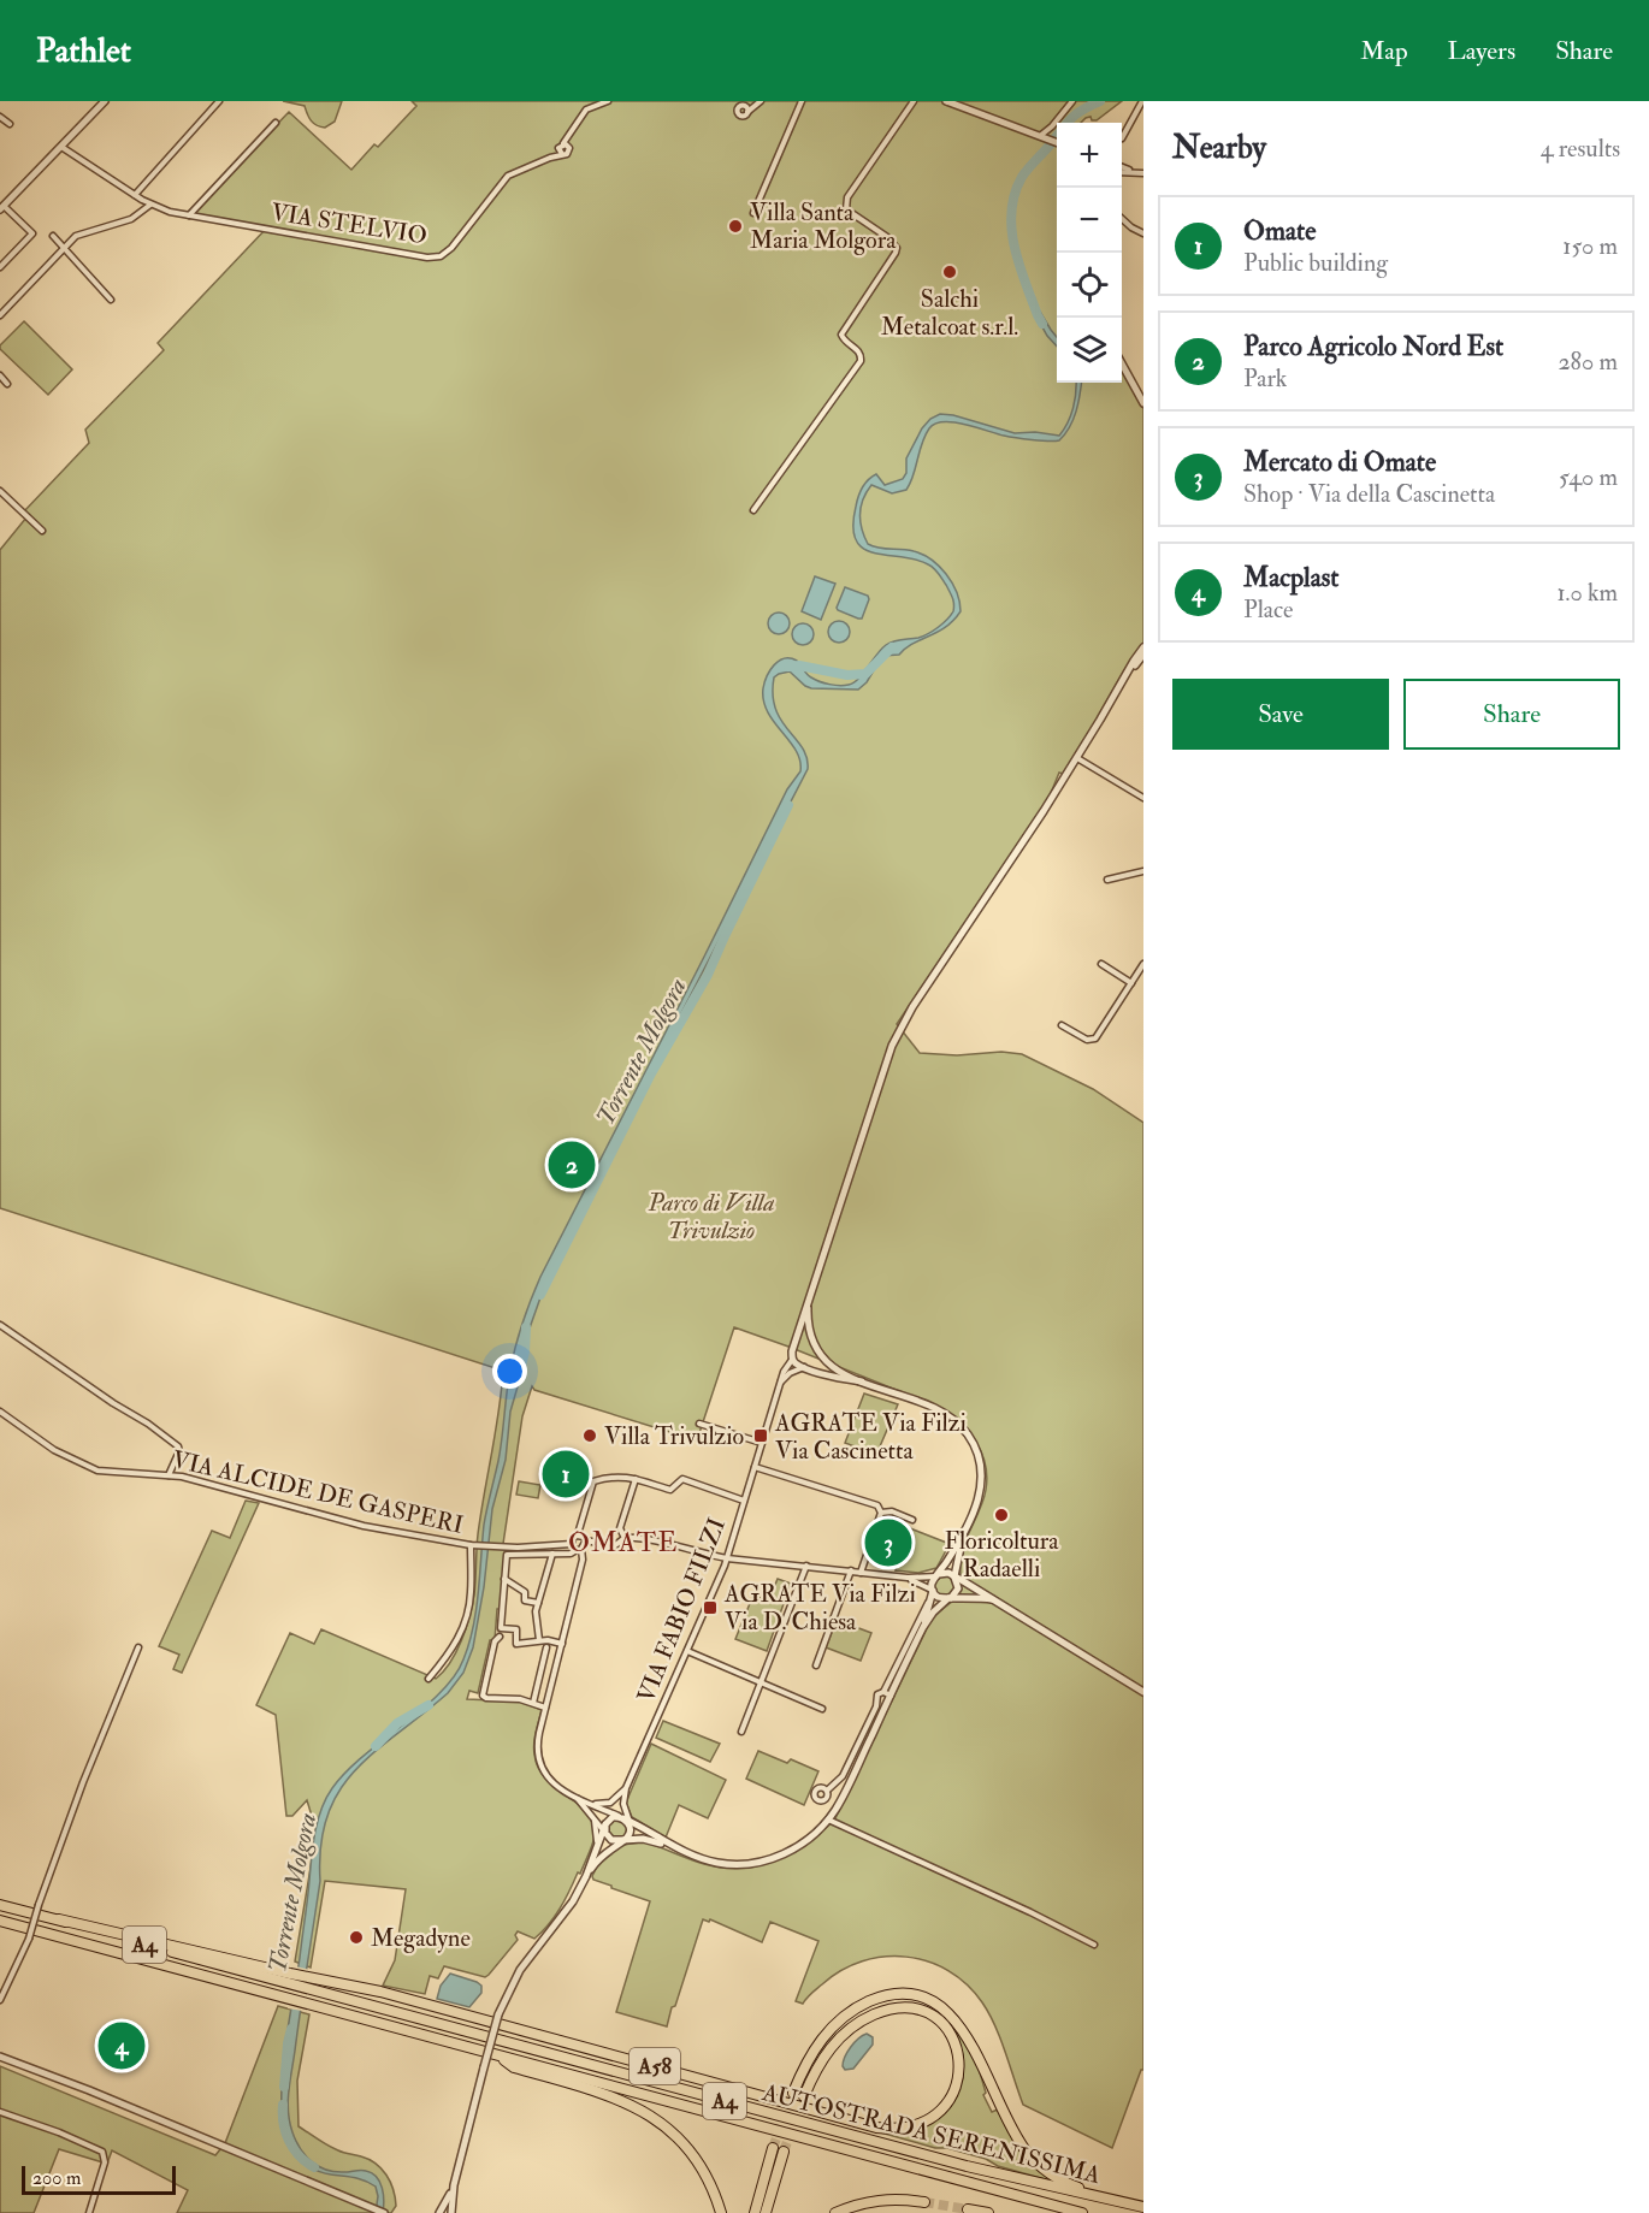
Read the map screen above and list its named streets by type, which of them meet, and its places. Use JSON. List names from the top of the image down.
{
  "streets": {
    "highway": ["A4", "A58", "AUTOSTRADA SERENISSIMA"],
    "street": ["VIA STELVIO", "VIA ALCIDE DE GASPERI", "VIA FABIO FILZI"]
  },
  "crossings": [
    ["A4", "A58"],
    ["A58", "AUTOSTRADA SERENISSIMA"]
  ],
  "districts": ["OMATE"],
  "water": ["Torrente Molgora"],
  "parks": ["Parco di Villa Trivulzio"],
  "places": {
    "other": [
      "Villa Santa Maria Molgora",
      "Salchi Metalcoat s.r.l.",
      "Villa Trivulzio",
      "Floricoltura Radaelli",
      "Megadyne"
    ],
    "transit": ["AGRATE Via Filzi Via Cascinetta", "AGRATE Via Filzi Via D. Chiesa"]
  },
  "scale_bar": "200 m",
  "page": {
    "header": "Pathlet",
    "nav": ["Map", "Layers", "Share"],
    "heading": ["Nearby", "4 results"],
    "map_buttons": ["+", "−"],
    "list": [
      {
        "mark": "1",
        "name": "Omate",
        "note": "Public building",
        "value": "150 m"
      },
      {
        "mark": "2",
        "name": "Parco Agricolo Nord Est",
        "note": "Park",
        "value": "280 m"
      },
      {
        "mark": "3",
        "name": "Mercato di Omate",
        "note": "Shop · Via della Cascinetta",
        "value": "540 m"
      },
      {
        "mark": "4",
        "name": "Macplast",
        "note": "Place",
        "value": "1.0 km"
      }
    ],
    "buttons": ["Save", "Share"],
    "pins": [
      "2",
      "1",
      "3",
      "4"
    ],
    "scale": "200 m"
  }
}
